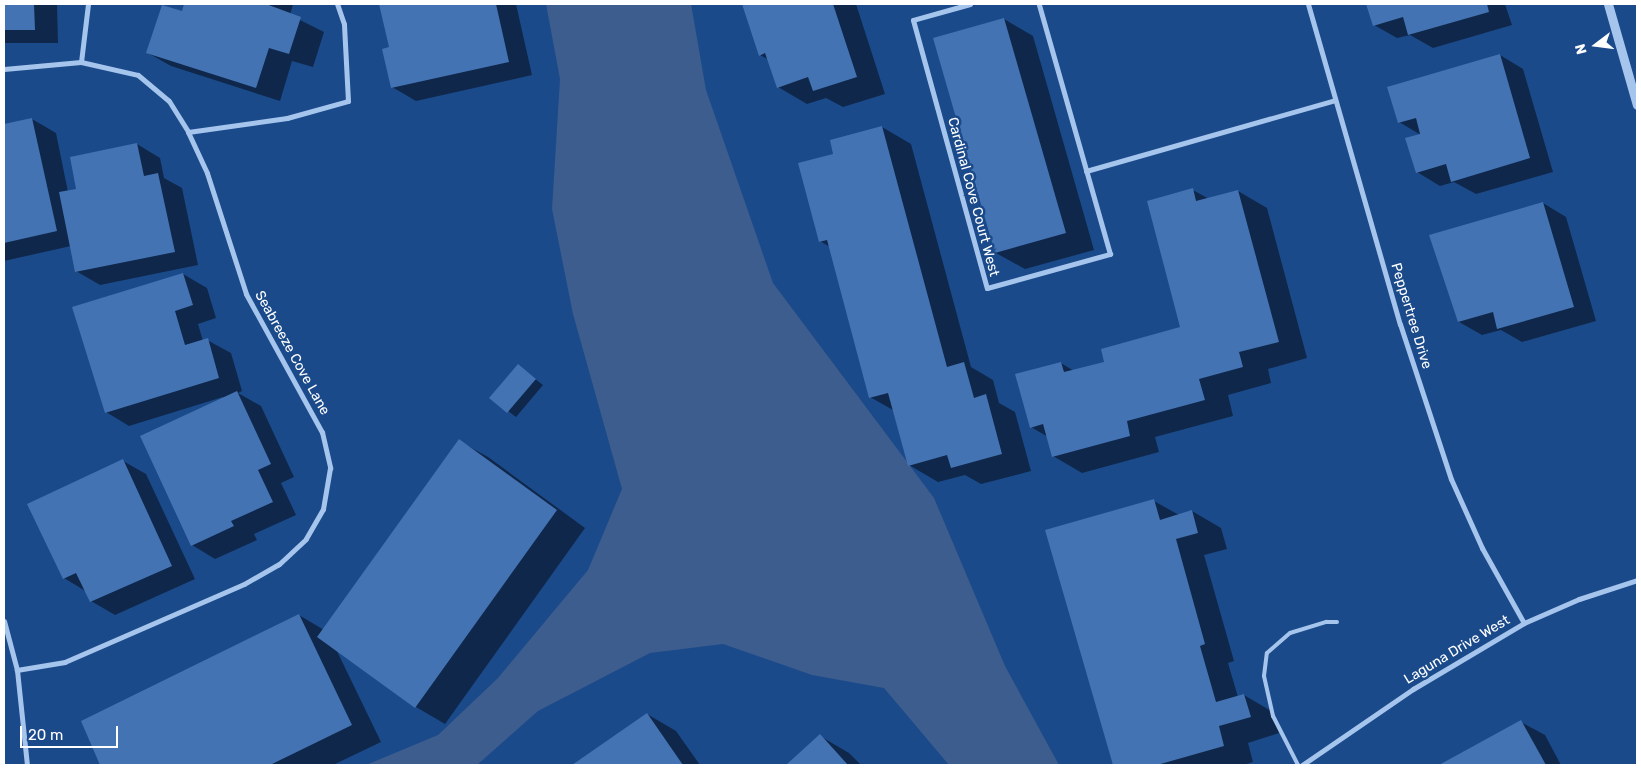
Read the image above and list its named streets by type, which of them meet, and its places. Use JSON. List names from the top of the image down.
{
  "streets": {
    "street": [
      "Cardinal Cove Court West",
      "Peppertree Drive",
      "Seabreeze Cove Lane",
      "Laguna Drive West"
    ]
  },
  "crossings": [
    ["Peppertree Drive", "Laguna Drive West"]
  ],
  "scale_bar": "20 m",
  "north": "left"
}
